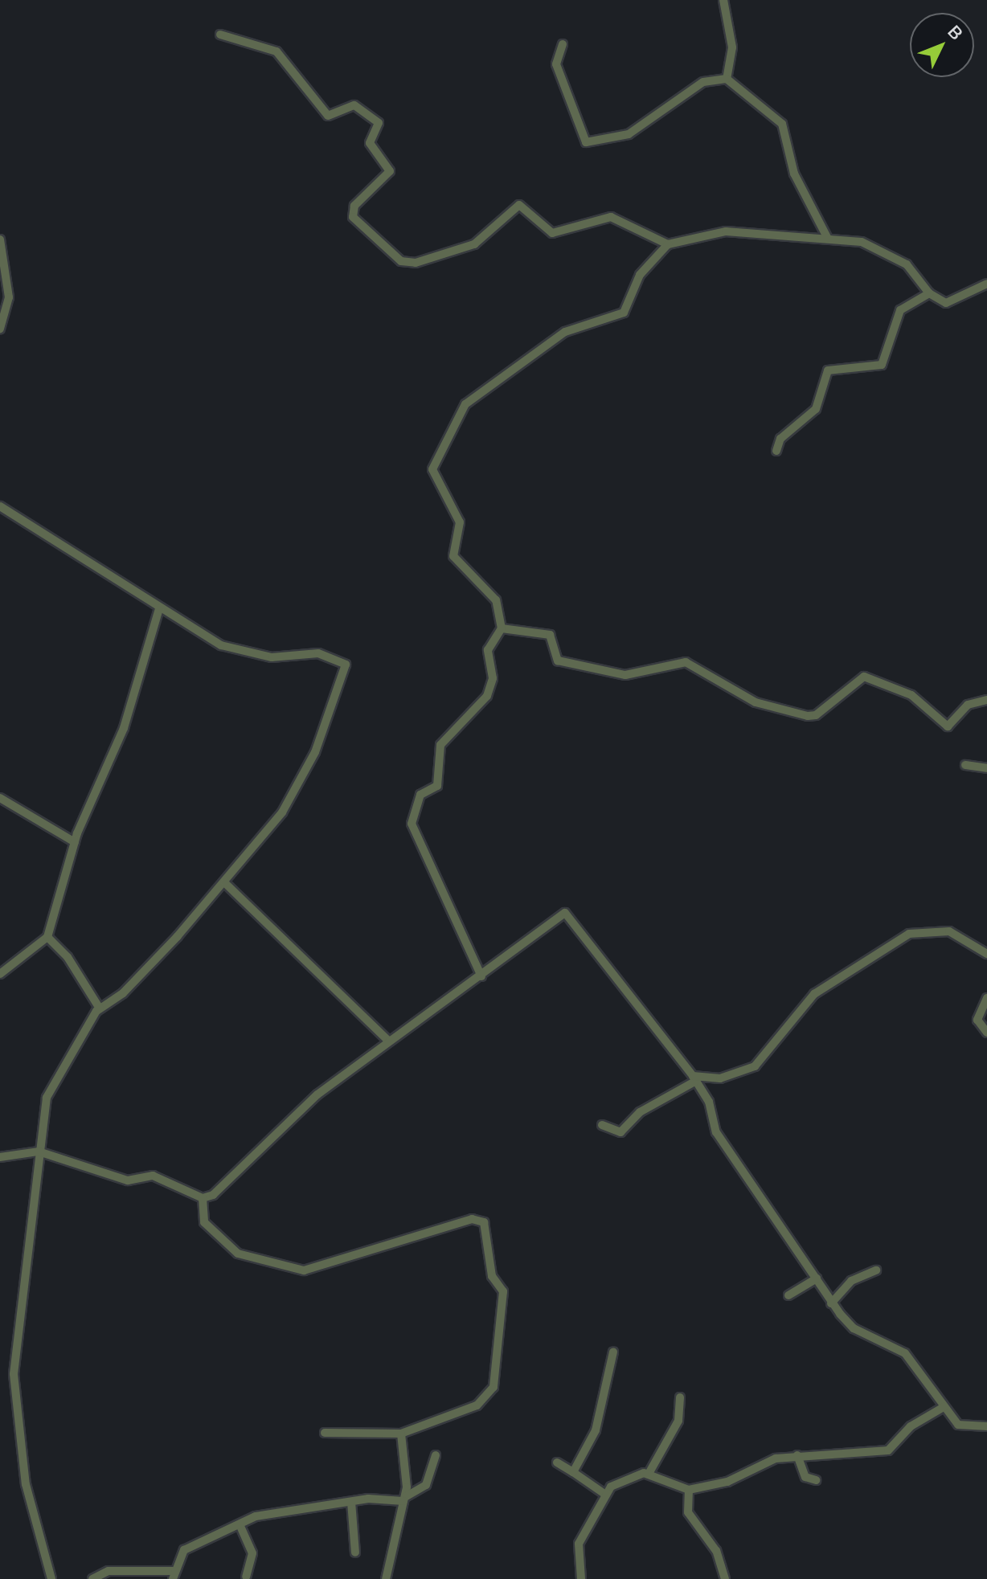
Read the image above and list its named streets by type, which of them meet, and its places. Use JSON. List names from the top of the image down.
{
  "north": "top right"
}
